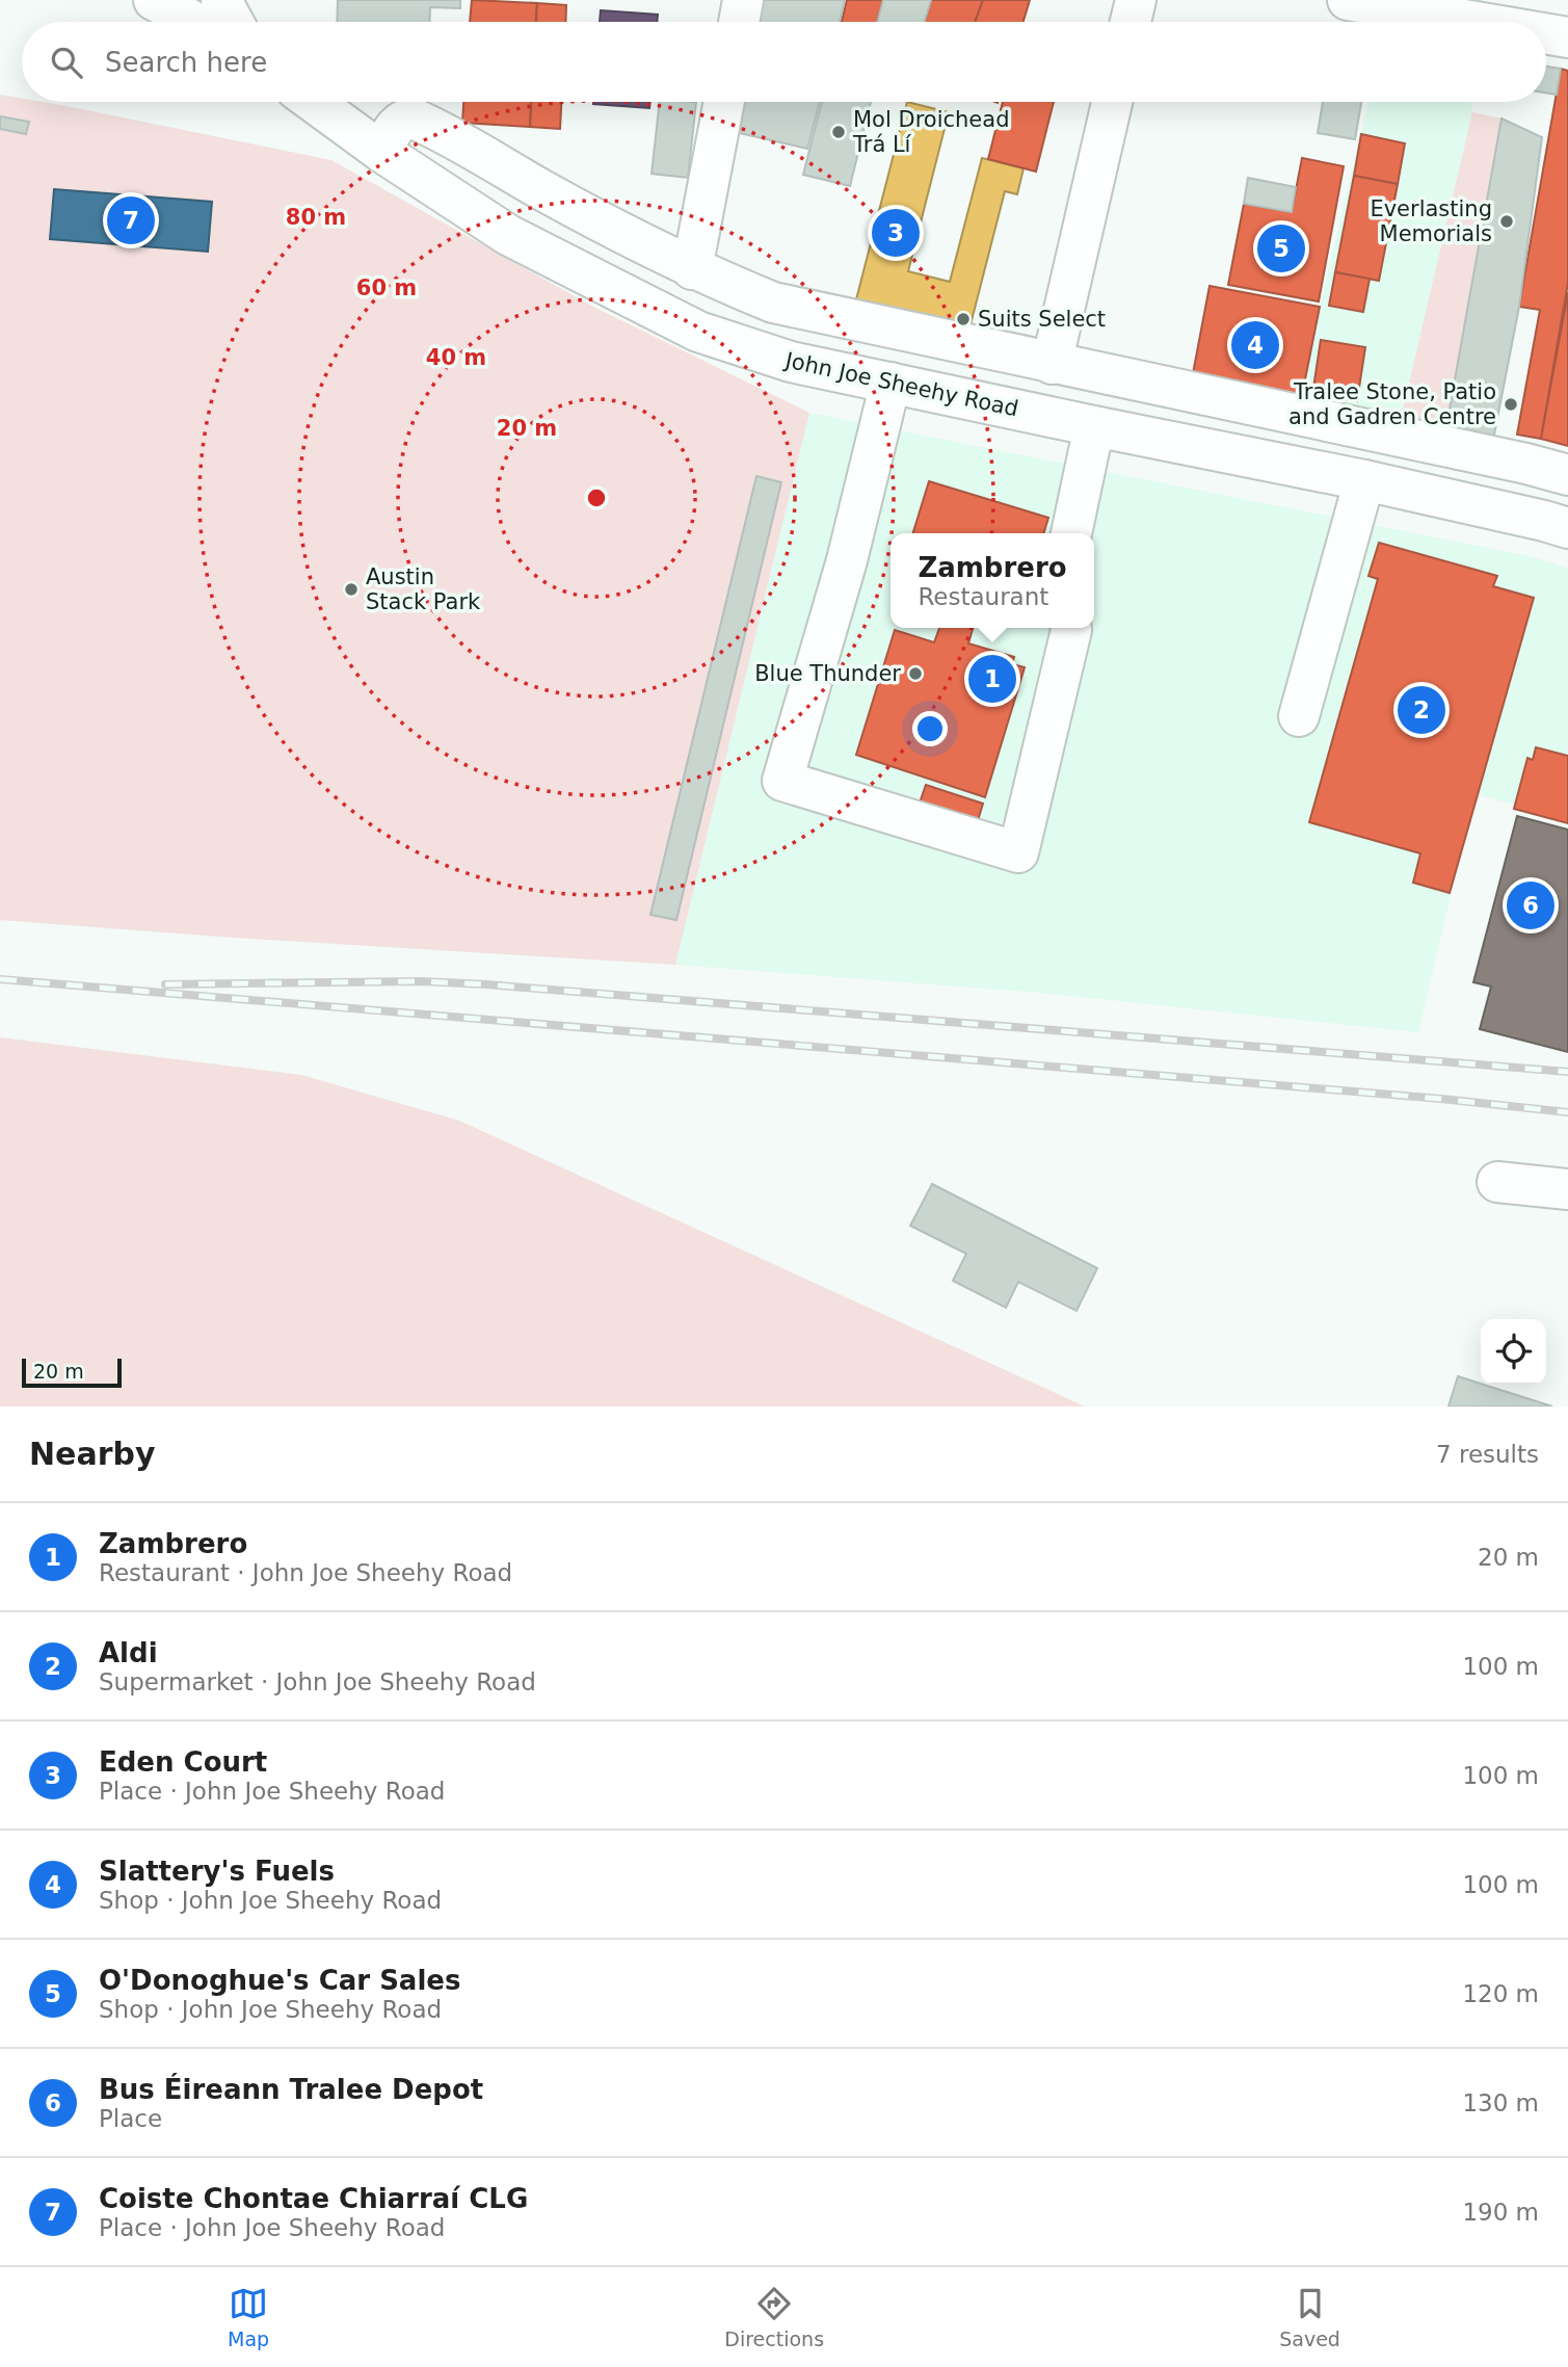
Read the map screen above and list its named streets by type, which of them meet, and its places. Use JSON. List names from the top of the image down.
{
  "streets": {
    "main road": ["John Joe Sheehy Road"]
  },
  "places": [
    "Mol Droichead Trá Lí",
    "Everlasting Memorials",
    "Suits Select",
    "Tralee Stone, Patio and Gadren Centre",
    "Austin Stack Park",
    "Blue Thunder"
  ],
  "scale_bar": "20 m",
  "page": {
    "search": "Search here",
    "pins": [
      "7",
      "3",
      "5",
      "4",
      "1",
      "2",
      "6"
    ],
    "popup": ["Zambrero", "Restaurant"],
    "scale": "20 m",
    "heading": ["Nearby", "7 results"],
    "list": [
      {
        "mark": "1",
        "name": "Zambrero",
        "note": "Restaurant · John Joe Sheehy Road",
        "value": "20 m"
      },
      {
        "mark": "2",
        "name": "Aldi",
        "note": "Supermarket · John Joe Sheehy Road",
        "value": "100 m"
      },
      {
        "mark": "3",
        "name": "Eden Court",
        "note": "Place · John Joe Sheehy Road",
        "value": "100 m"
      },
      {
        "mark": "4",
        "name": "Slattery's Fuels",
        "note": "Shop · John Joe Sheehy Road",
        "value": "100 m"
      },
      {
        "mark": "5",
        "name": "O'Donoghue's Car Sales",
        "note": "Shop · John Joe Sheehy Road",
        "value": "120 m"
      },
      {
        "mark": "6",
        "name": "Bus Éireann Tralee Depot",
        "note": "Place",
        "value": "130 m"
      },
      {
        "mark": "7",
        "name": "Coiste Chontae Chiarraí CLG",
        "note": "Place · John Joe Sheehy Road",
        "value": "190 m"
      }
    ],
    "nav": ["Map", "Directions", "Saved"]
  },
  "rings": [
    "80 m",
    "60 m",
    "40 m",
    "20 m"
  ]
}
